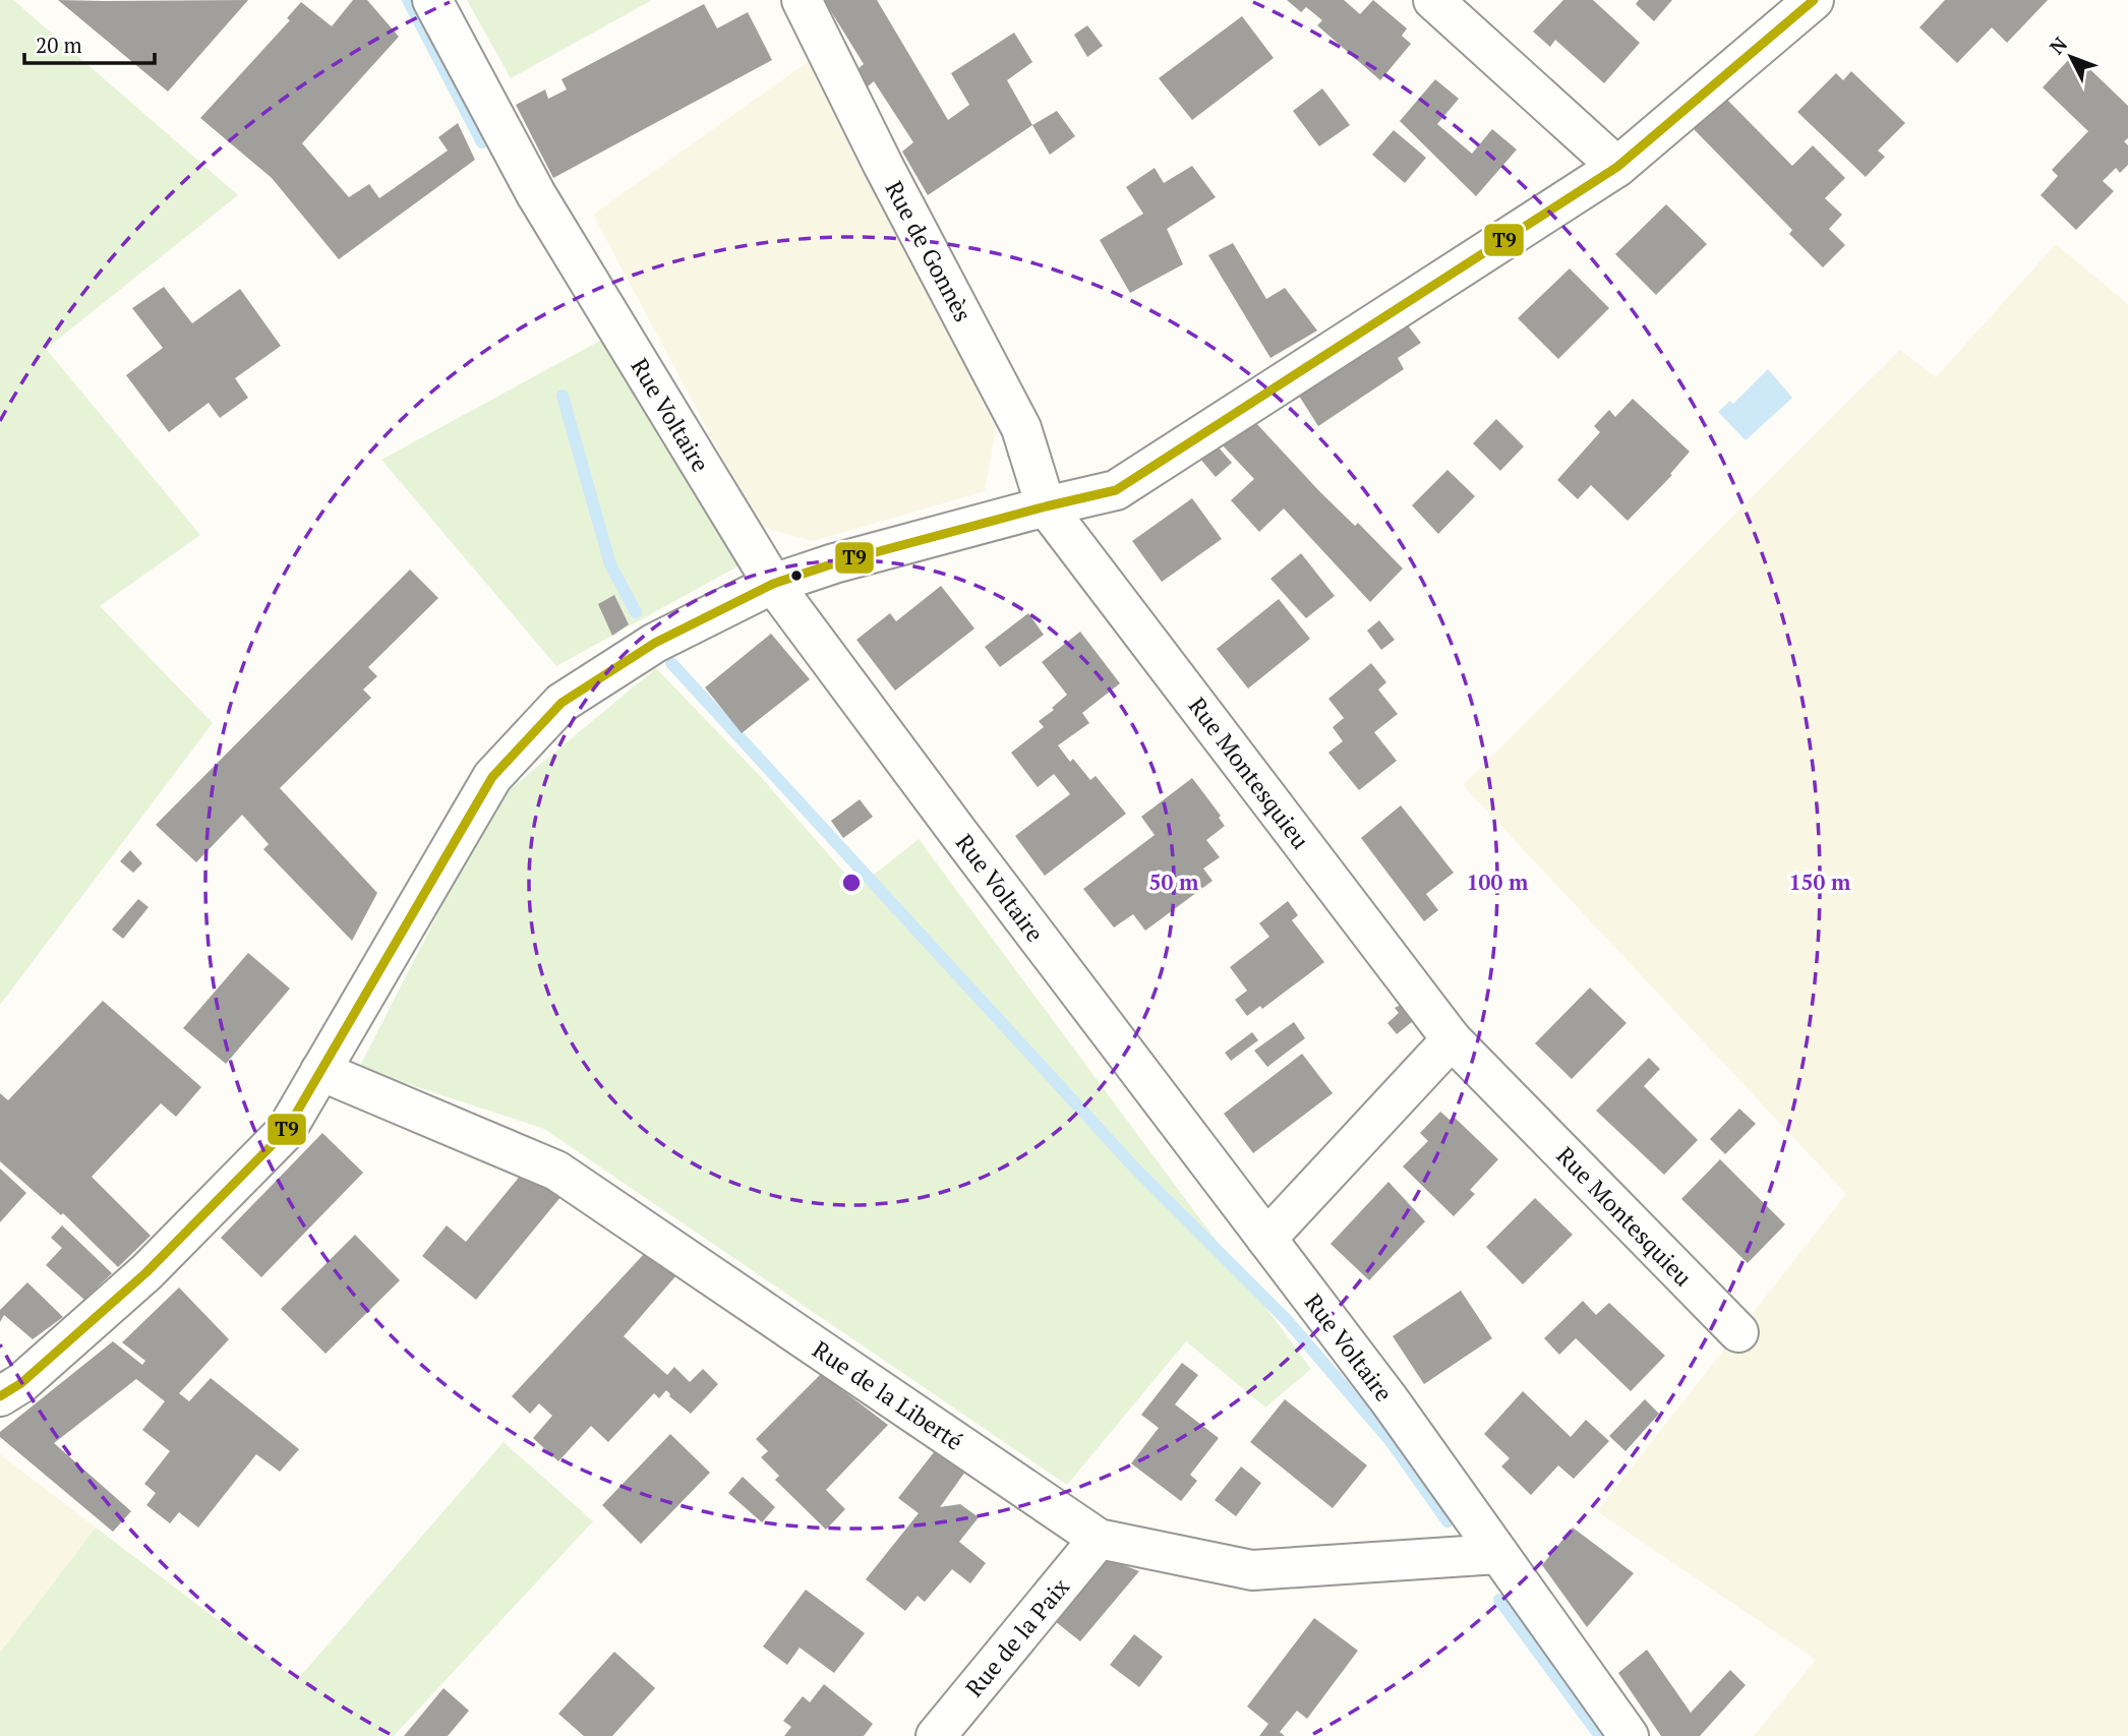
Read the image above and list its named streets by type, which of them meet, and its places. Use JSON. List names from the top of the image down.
{
  "streets": {
    "street": [
      "Rue de Gonnès",
      "Rue Voltaire",
      "Rue Montesquieu",
      "Rue de la Liberté",
      "Rue de la Paix"
    ]
  },
  "crossings": [
    ["Rue de Gonnès", "Rue Montesquieu"],
    ["Rue Voltaire", "Rue de la Liberté"],
    ["Rue de la Liberté", "Rue de la Paix"]
  ],
  "lines": ["transit line T9"],
  "scale_bar": "20 m",
  "north": "top left",
  "rings": ["50 m", "100 m", "150 m"]
}
